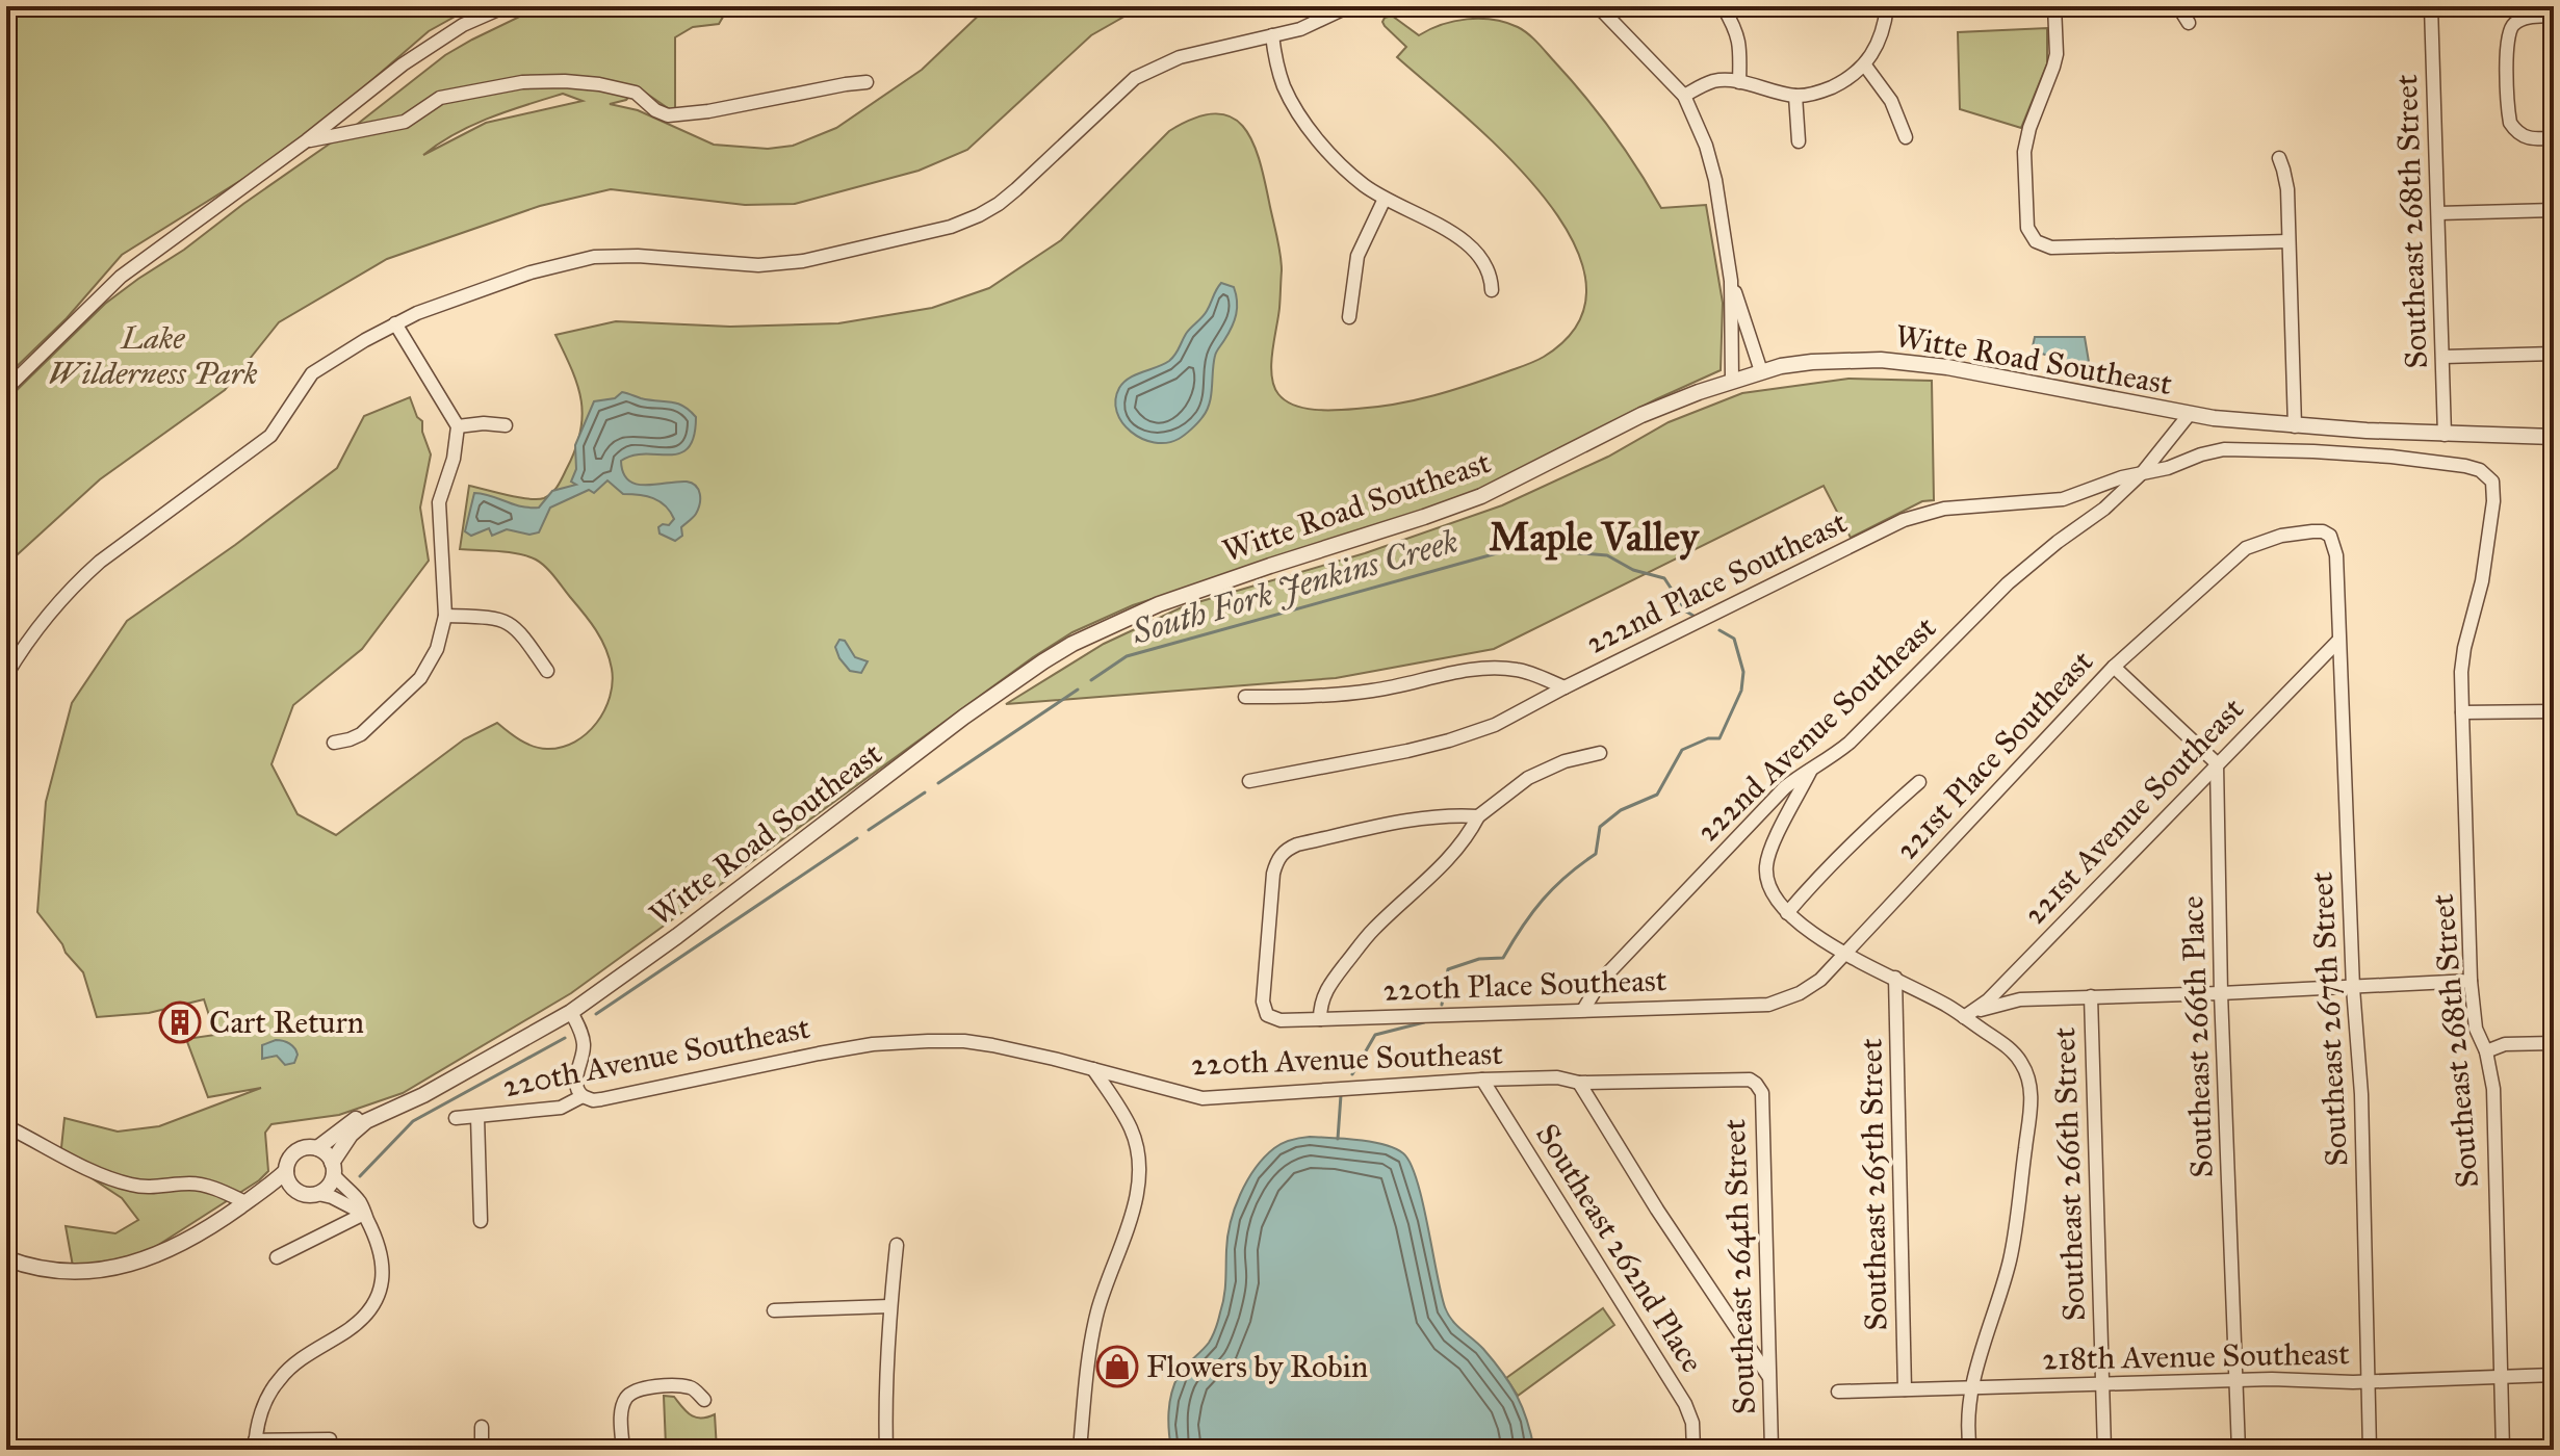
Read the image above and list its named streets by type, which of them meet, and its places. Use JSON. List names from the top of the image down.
{
  "streets": {
    "street": [
      "Southeast 268th Street",
      "Witte Road Southeast",
      "222nd Place Southeast",
      "222nd Avenue Southeast",
      "221st Place Southeast",
      "221st Avenue Southeast",
      "220th Place Southeast",
      "Southeast 267th Street",
      "Southeast 266th Place",
      "220th Avenue Southeast",
      "Southeast 266th Street",
      "Southeast 265th Street",
      "Southeast 262nd Place",
      "Southeast 264th Street",
      "218th Avenue Southeast"
    ]
  },
  "crossings": [
    ["Southeast 268th Street", "Witte Road Southeast"],
    ["Southeast 268th Street", "222nd Place Southeast"],
    ["Southeast 268th Street", "218th Avenue Southeast"],
    ["222nd Place Southeast", "222nd Avenue Southeast"],
    ["222nd Avenue Southeast", "220th Place Southeast"],
    ["221st Place Southeast", "220th Place Southeast"],
    ["221st Place Southeast", "Southeast 267th Street"],
    ["221st Avenue Southeast", "Southeast 267th Street"],
    ["221st Avenue Southeast", "Southeast 266th Place"],
    ["Southeast 267th Street", "218th Avenue Southeast"],
    ["Southeast 266th Place", "218th Avenue Southeast"],
    ["220th Avenue Southeast", "Southeast 262nd Place"],
    ["220th Avenue Southeast", "Southeast 264th Street"],
    ["Southeast 266th Street", "218th Avenue Southeast"],
    ["Southeast 265th Street", "218th Avenue Southeast"]
  ],
  "districts": ["Maple Valley"],
  "water": ["South Fork Jenkins Creek"],
  "parks": ["Lake Wilderness Park"],
  "places": {
    "building": ["Cart Return"],
    "shop": ["Flowers by Robin"]
  }
}
